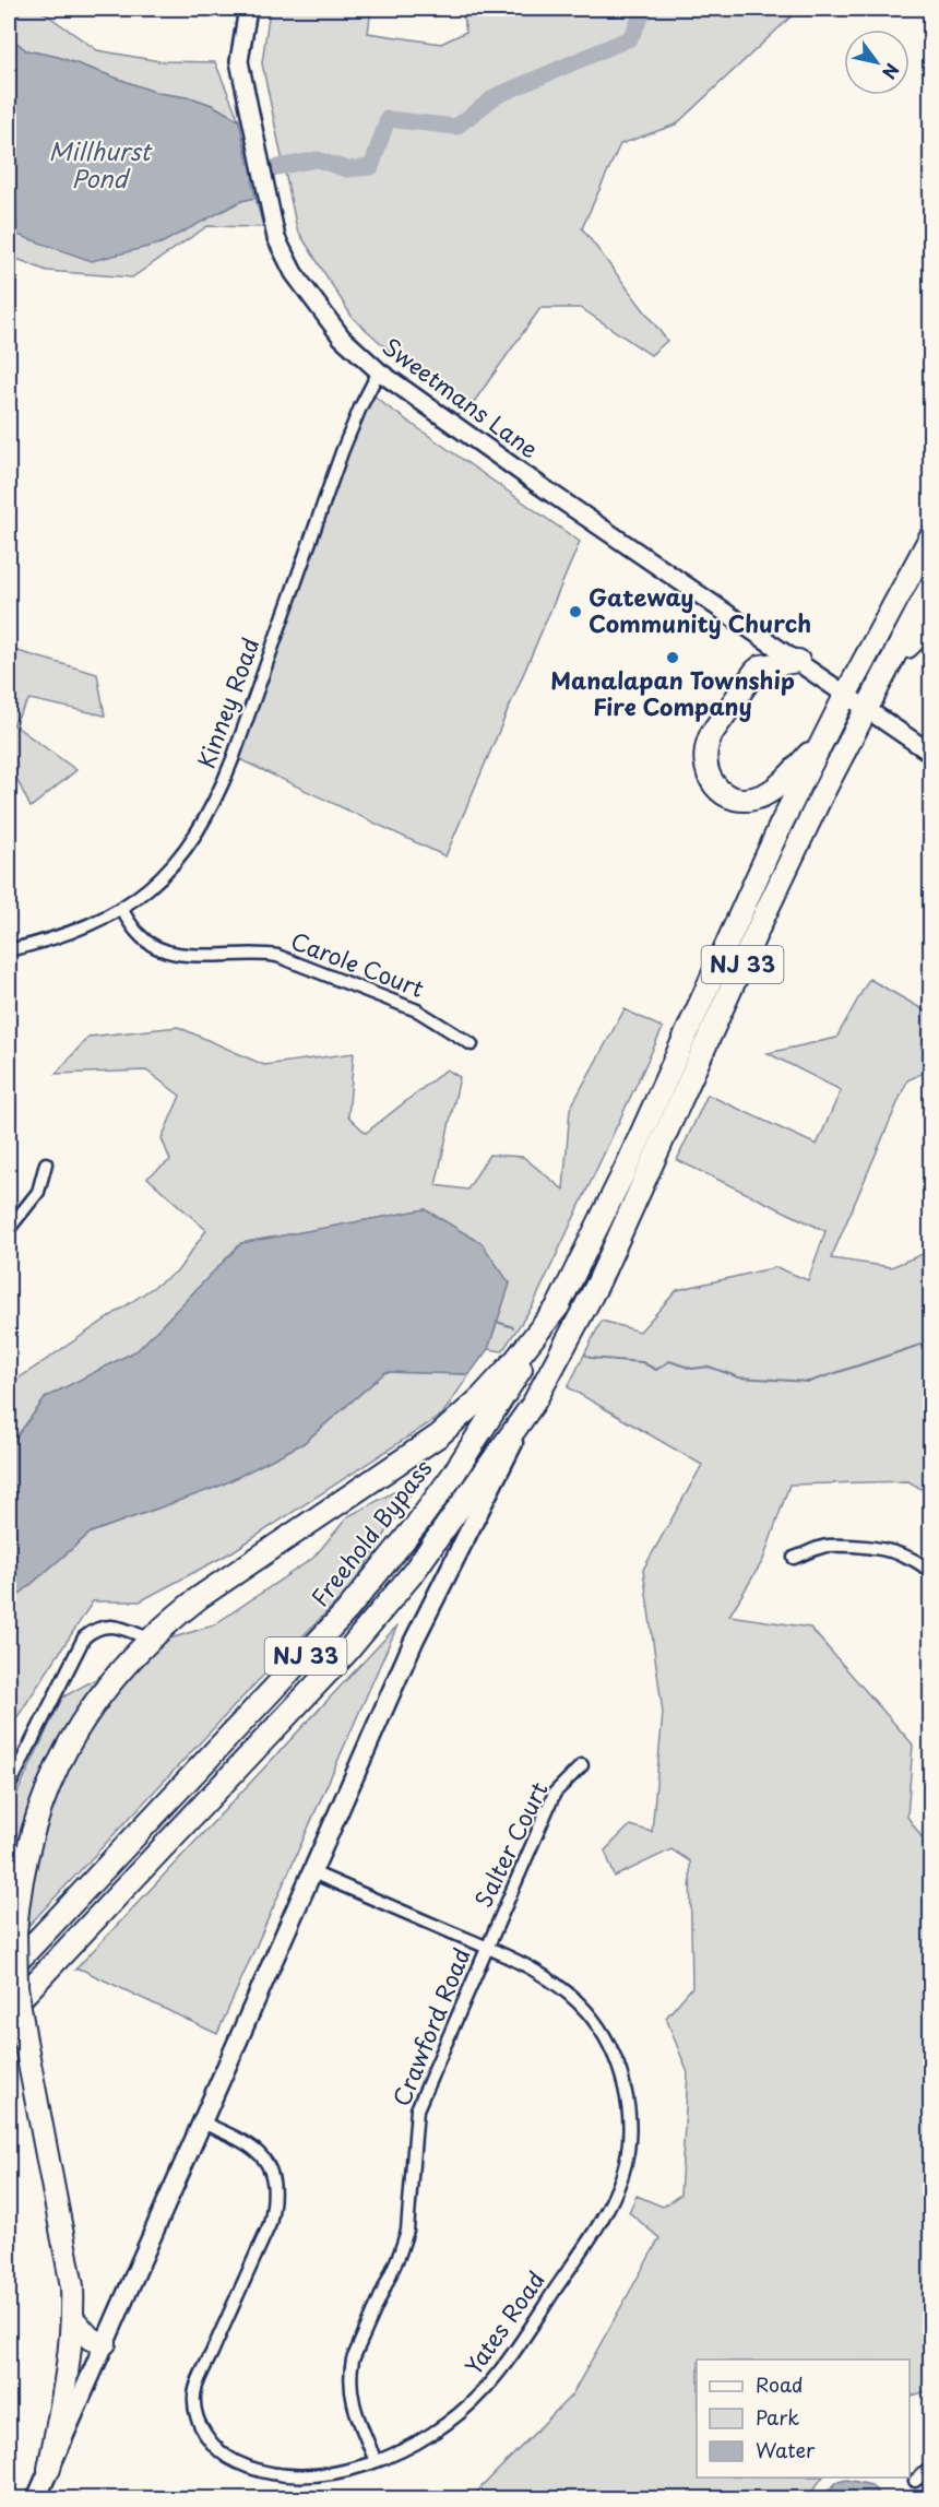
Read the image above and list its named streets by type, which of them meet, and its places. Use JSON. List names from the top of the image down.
{
  "streets": {
    "highway": ["NJ 33", "Freehold Bypass"],
    "street": [
      "Sweetmans Lane",
      "Kinney Road",
      "Carole Court",
      "Salter Court",
      "Crawford Road",
      "Yates Road"
    ]
  },
  "crossings": [
    ["Sweetmans Lane", "Kinney Road"],
    ["Sweetmans Lane", "NJ 33"],
    ["Kinney Road", "Carole Court"],
    ["NJ 33", "Freehold Bypass"],
    ["Salter Court", "Crawford Road"],
    ["Salter Court", "Yates Road"],
    ["Crawford Road", "Yates Road"]
  ],
  "water": ["Millhurst Pond"],
  "places": ["Gateway Community Church", "Manalapan Township Fire Company"],
  "legend": ["Road", "Park", "Water"],
  "north": "bottom right"
}
